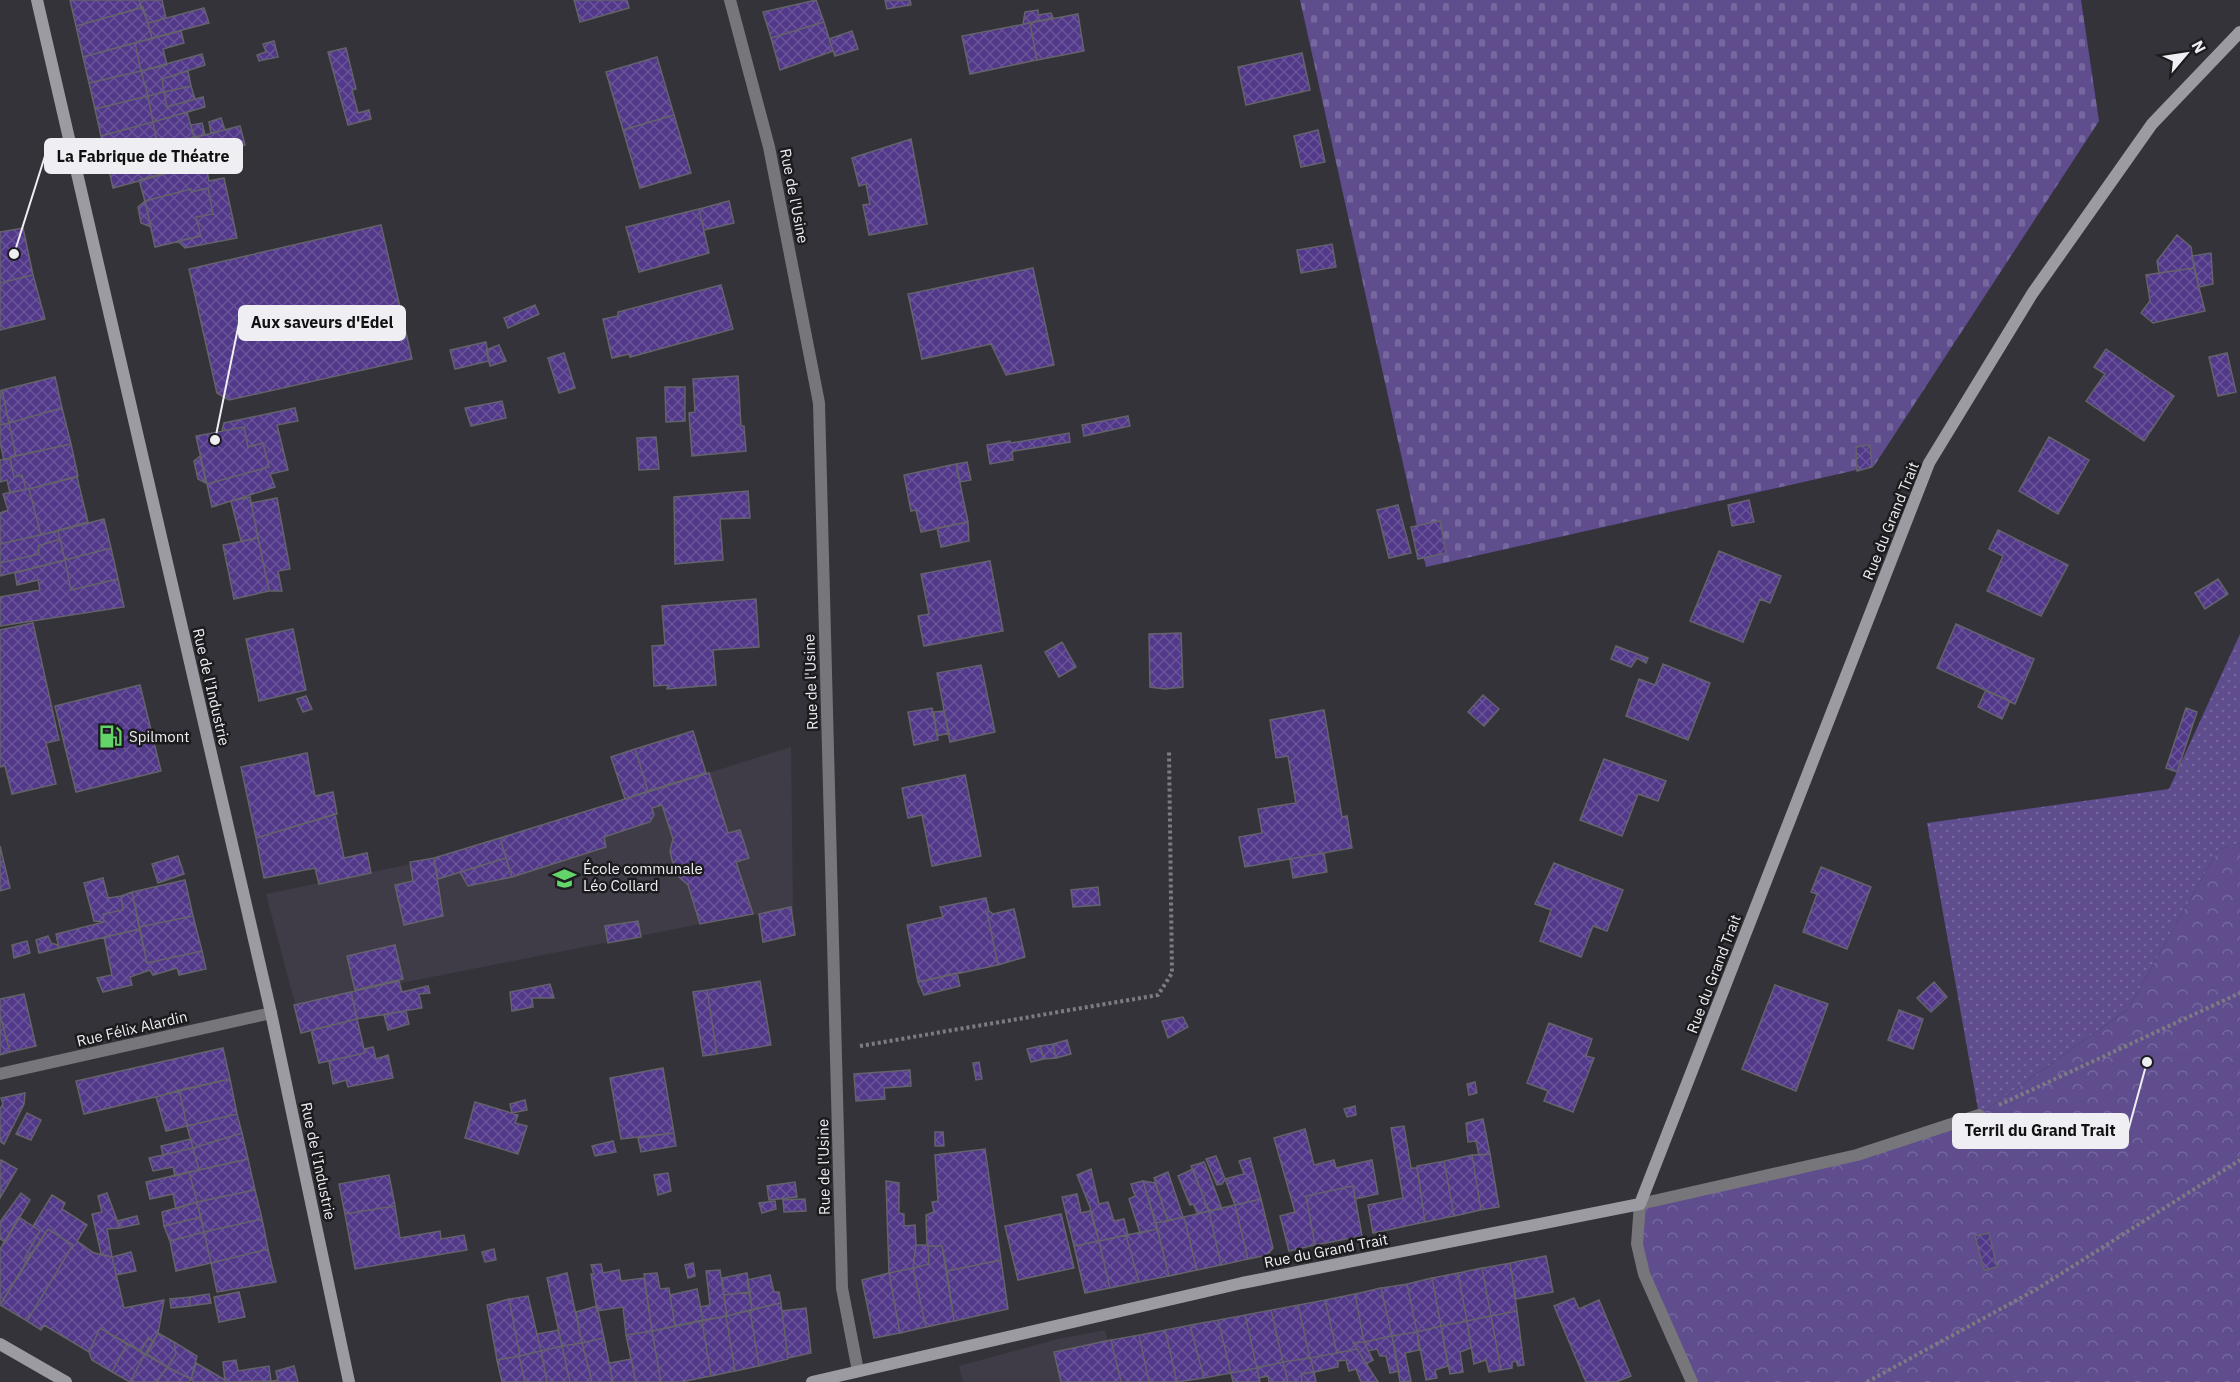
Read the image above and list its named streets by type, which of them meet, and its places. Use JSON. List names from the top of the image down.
{
  "streets": {
    "street": [
      "Rue de l'Usine",
      "Rue du Grand Trait",
      "Rue de l'Industrie",
      "Rue Félix Alardin"
    ]
  },
  "crossings": [
    ["Rue de l'Usine", "Rue du Grand Trait"],
    ["Rue de l'Industrie", "Rue Félix Alardin"]
  ],
  "places": {
    "other": ["La Fabrique de Théatre", "Aux saveurs d'Edel", "Terril du Grand Trait"],
    "fuel station": ["Spilmont"],
    "school or university": ["École communale Léo Collard"]
  },
  "north": "top right"
}
